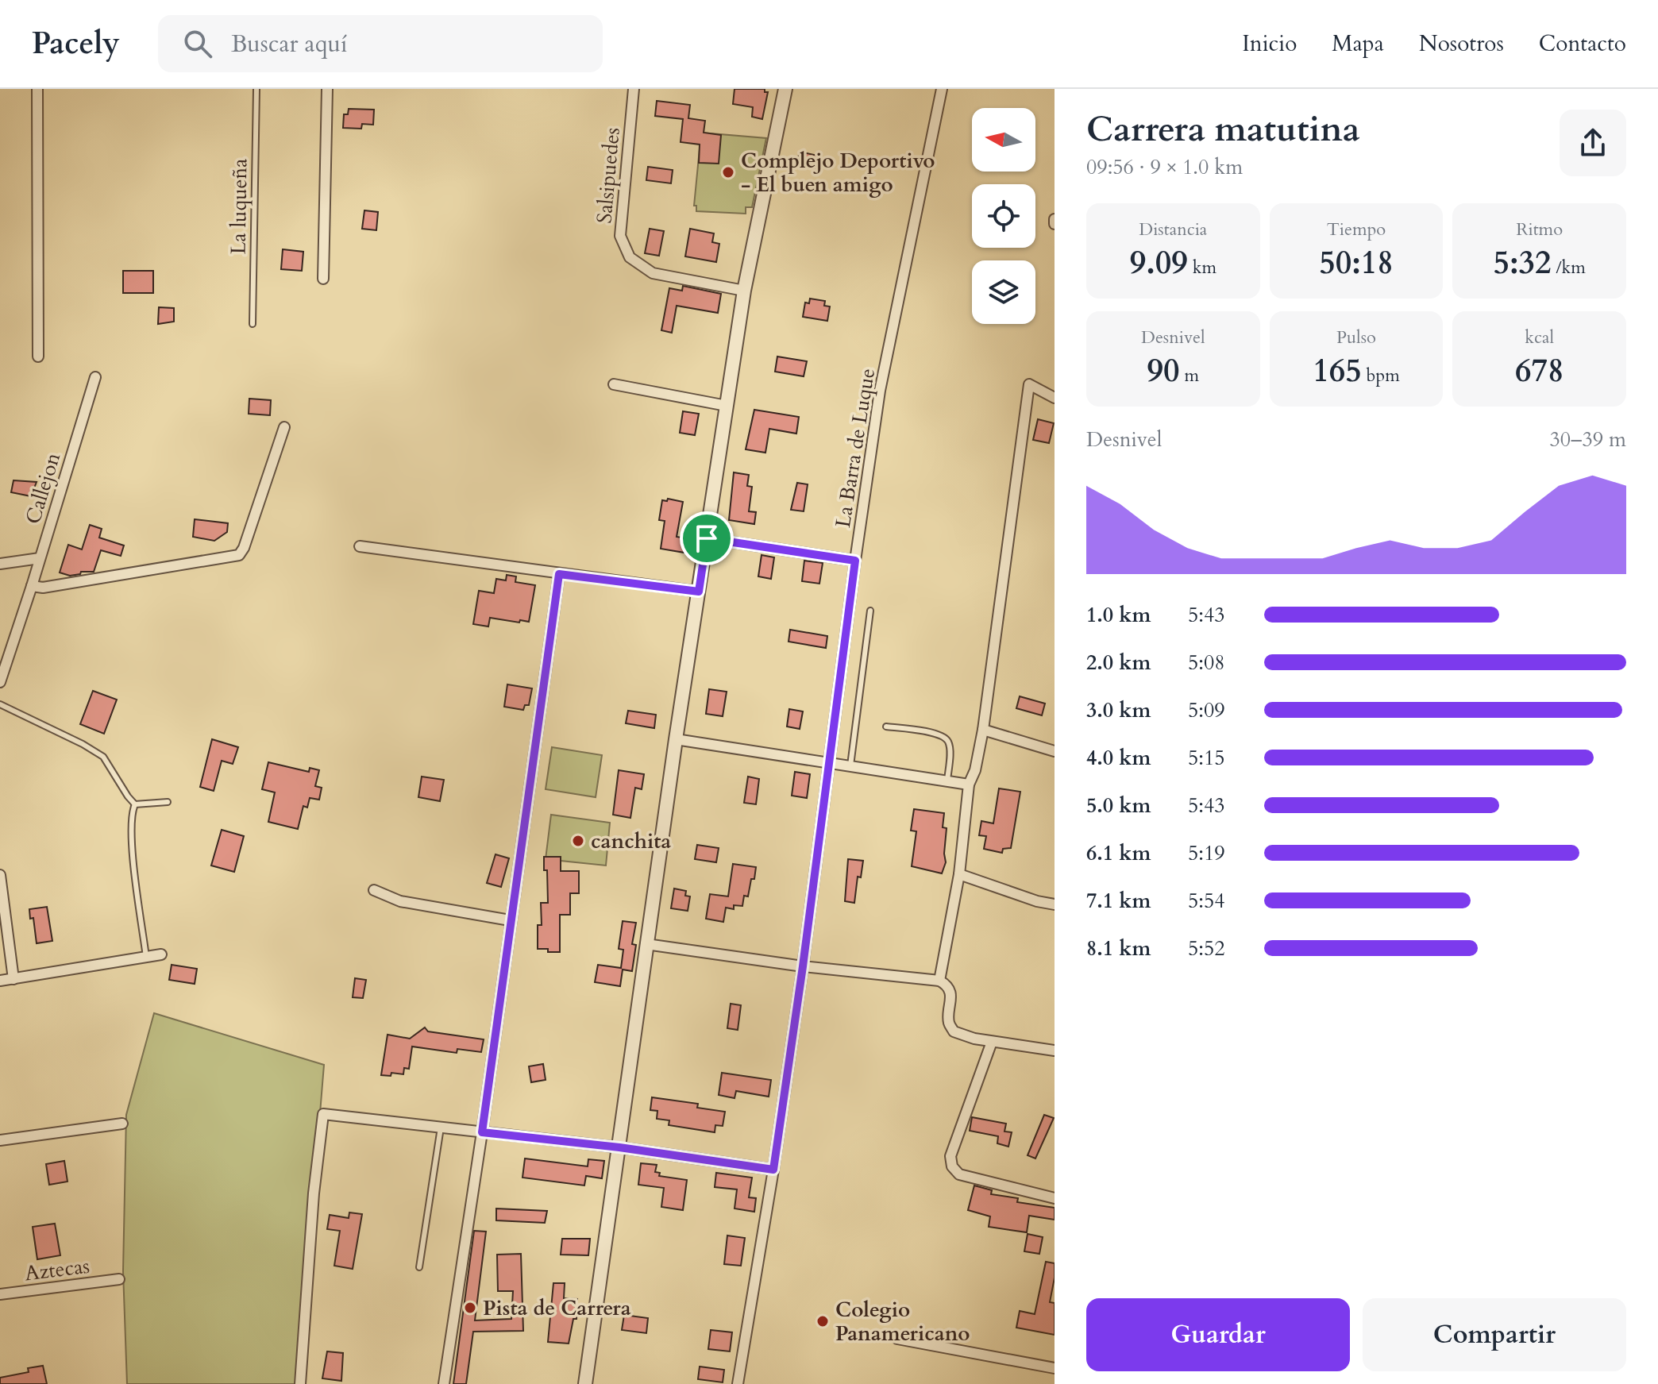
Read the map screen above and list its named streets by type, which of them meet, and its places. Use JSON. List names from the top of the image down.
{
  "streets": {
    "street": [
      "Salsipuedes",
      "La Barra de Luque",
      "Callejon",
      "Aztecas"
    ],
    "lane": ["La luqueña"]
  },
  "places": [
    "Complejo Deportivo - El buen amigo",
    "canchita",
    "Pista de Carrera",
    "Colegio Panamericano"
  ],
  "north": "left",
  "page": {
    "header": "Pacely",
    "search": "Buscar aquí",
    "nav": [
      "Inicio",
      "Mapa",
      "Nosotros",
      "Contacto"
    ],
    "heading": ["Carrera matutina", "09:56 · 9 × 1.0 km"],
    "stats": [
      ["Distancia", "9.09 km"],
      ["Tiempo", "50:18"],
      ["Ritmo", "5:32 /km"],
      ["Desnivel", "90 m"],
      ["Pulso", "165 bpm"],
      ["kcal", "678"]
    ],
    "chart": ["Desnivel", "30–39 m"],
    "list": [
      {
        "name": "1.0 km",
        "note": "5:43"
      },
      {
        "name": "2.0 km",
        "note": "5:08"
      },
      {
        "name": "3.0 km",
        "note": "5:09"
      },
      {
        "name": "4.0 km",
        "note": "5:15"
      },
      {
        "name": "5.0 km",
        "note": "5:43"
      },
      {
        "name": "6.1 km",
        "note": "5:19"
      },
      {
        "name": "7.1 km",
        "note": "5:54"
      },
      {
        "name": "8.1 km",
        "note": "5:52"
      }
    ],
    "buttons": ["Guardar", "Compartir"]
  }
}
